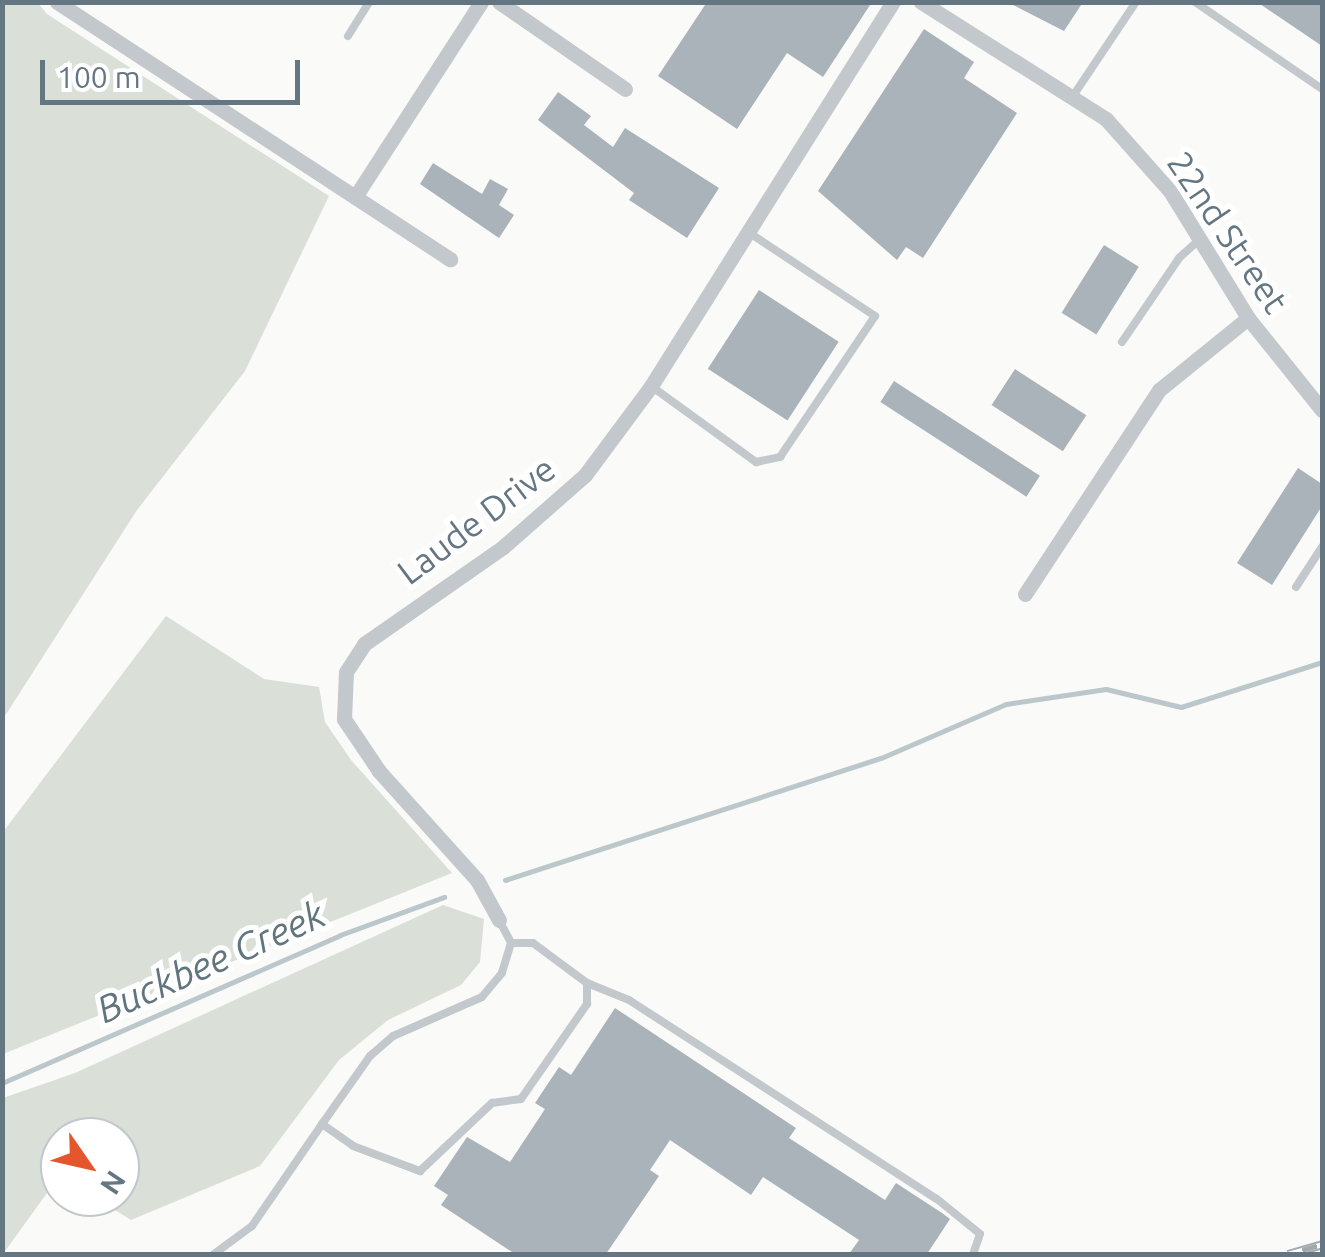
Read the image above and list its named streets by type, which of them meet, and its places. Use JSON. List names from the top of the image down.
{
  "streets": {
    "street": ["22nd Street", "Laude Drive"]
  },
  "water": ["Buckbee Creek"],
  "scale_bar": "100 m",
  "north": "bottom right"
}
